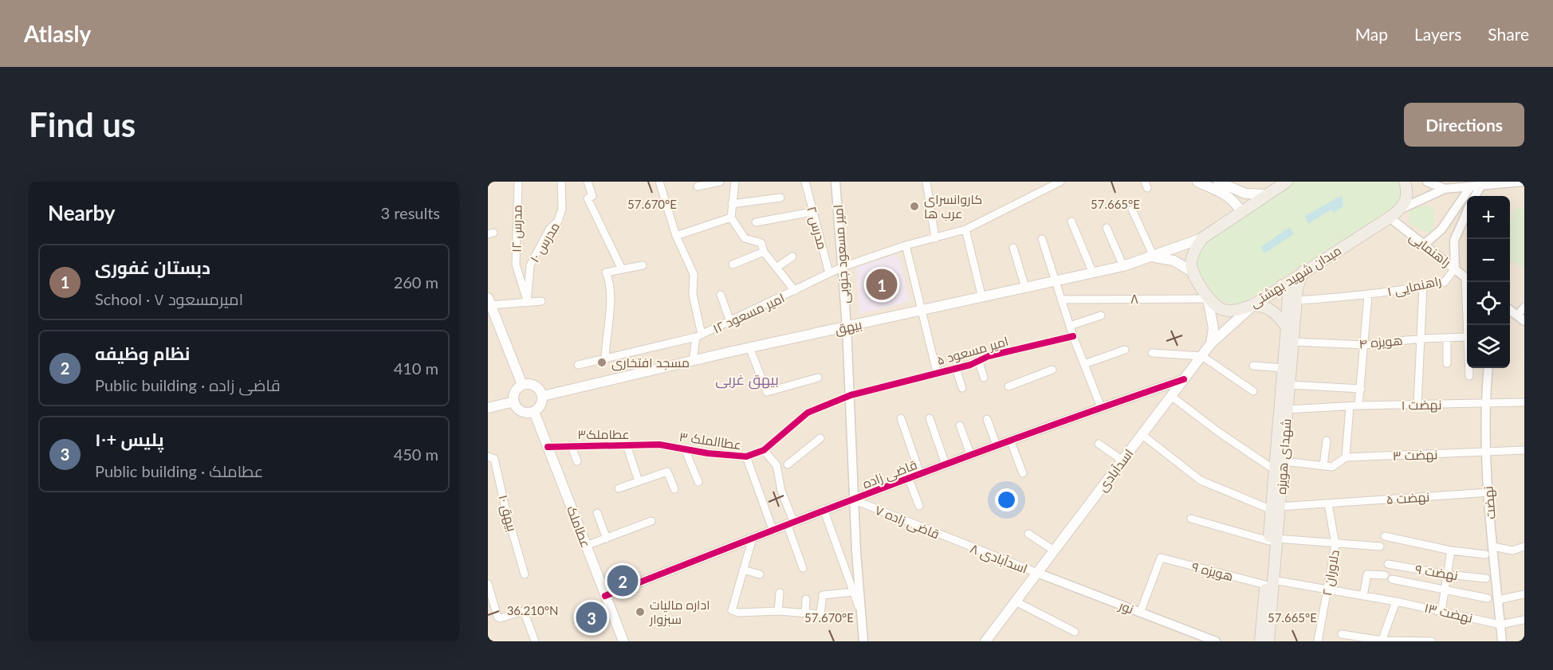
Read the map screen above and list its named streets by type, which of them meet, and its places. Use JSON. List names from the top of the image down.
{
  "streets": {
    "main road": [
      "میدان شهید بهشتی",
      "بیهق",
      "شهدای هویزه",
      "اسدآبادی",
      "عطاملک"
    ],
    "street": [
      "مدرس ۲",
      "مدرس ۱۲",
      "مدرس ۱۰",
      "راهنمایی",
      "امیر مسعود جنوبی",
      "راهنمایی ۱",
      "۸",
      "امیر مسعود ۱۲",
      "هویزه ۴",
      "امیر مسعود ۵",
      "نهضت ۱",
      "عطاملک۳",
      "عطاالملک ۳",
      "نهضت ۳",
      "قاضی زاده",
      "نهضت ۵",
      "نهضت",
      "بیهق ۱۰",
      "قاضی زاده ۷",
      "اسدآبادی ۸",
      "هویزه ۹",
      "نهضت ۹",
      "دلاوران ۲",
      "نور",
      "نهضت ۱۳"
    ]
  },
  "crossings": [
    ["مدرس ۲", "امیر مسعود ۱۲"],
    ["مدرس ۱۲", "مدرس ۱۰"],
    ["راهنمایی", "میدان شهید بهشتی"],
    ["راهنمایی", "راهنمایی ۱"],
    ["امیر مسعود جنوبی", "امیر مسعود ۱۲"],
    ["امیر مسعود جنوبی", "بیهق"],
    ["امیر مسعود جنوبی", "امیر مسعود ۵"],
    ["امیر مسعود جنوبی", "قاضی زاده"],
    ["امیر مسعود جنوبی", "قاضی زاده ۷"],
    ["میدان شهید بهشتی", "راهنمایی ۱"],
    ["میدان شهید بهشتی", "۸"],
    ["میدان شهید بهشتی", "شهدای هویزه"],
    ["میدان شهید بهشتی", "اسدآبادی"],
    ["راهنمایی ۱", "شهدای هویزه"],
    ["بیهق", "عطاملک"],
    ["هویزه ۴", "شهدای هویزه"],
    ["امیر مسعود ۵", "عطاالملک ۳"],
    ["نهضت ۱", "شهدای هویزه"],
    ["نهضت ۱", "نهضت"],
    ["عطاملک۳", "عطاالملک ۳"],
    ["عطاملک۳", "عطاملک"],
    ["نهضت ۳", "نهضت"],
    ["شهدای هویزه", "نهضت ۵"],
    ["شهدای هویزه", "هویزه ۹"],
    ["اسدآبادی", "قاضی زاده"],
    ["اسدآبادی", "اسدآبادی ۸"],
    ["اسدآبادی", "نور"],
    ["قاضی زاده", "قاضی زاده ۷"],
    ["قاضی زاده", "عطاملک"],
    ["نهضت ۵", "نهضت"],
    ["نهضت ۵", "دلاوران ۲"],
    ["نهضت", "نهضت ۱۳"],
    ["قاضی زاده ۷", "اسدآبادی ۸"],
    ["اسدآبادی ۸", "نور"],
    ["هویزه ۹", "دلاوران ۲"],
    ["هویزه ۹", "نور"],
    ["هویزه ۹", "نهضت ۱۳"],
    ["دلاوران ۲", "نهضت ۱۳"]
  ],
  "districts": ["بیهق غربی"],
  "places": ["کاروانسرای عرب ها", "مسجد افتخاری", "اداره مالیات سبزوار"],
  "page": {
    "header": "Atlasly",
    "nav": ["Map", "Layers", "Share"],
    "buttons": "Directions",
    "title": "Find us",
    "heading": ["Nearby", "3 results"],
    "map_buttons": ["+", "−"],
    "list": [
      {
        "mark": "1",
        "name": "دبستان غفوری",
        "note": "School · امیرمسعود ۷",
        "value": "260 m"
      },
      {
        "mark": "2",
        "name": "نظام وظیفه",
        "note": "Public building · قاضی زاده",
        "value": "410 m"
      },
      {
        "mark": "3",
        "name": "پلیس +۱۰",
        "note": "Public building · عطاملک",
        "value": "450 m"
      }
    ],
    "pins": ["1", "2", "3"]
  },
  "coordinates": ["57.670°E", "57.665°E", "36.210°N"]
}
